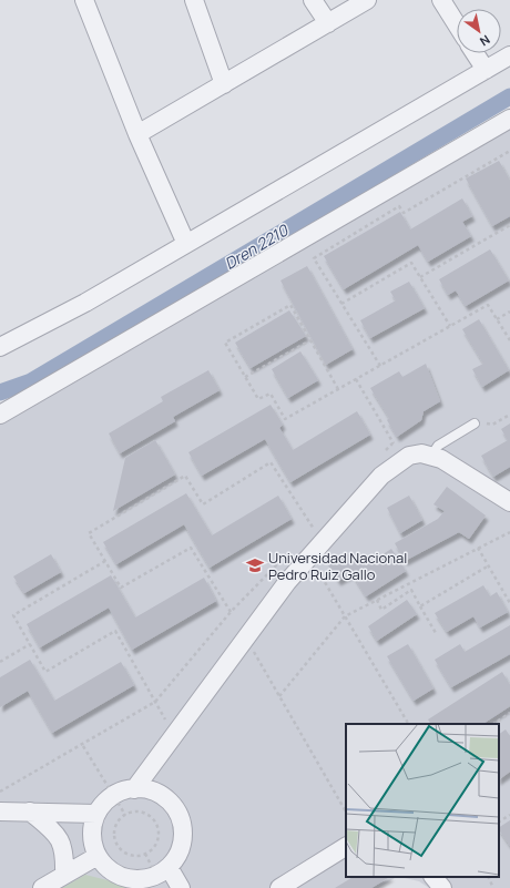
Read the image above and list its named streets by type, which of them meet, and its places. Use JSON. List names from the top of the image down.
{
  "water": ["Dren 2210"],
  "places": {
    "school or university": ["Universidad Nacional Pedro Ruiz Gallo"]
  },
  "north": "bottom right"
}
